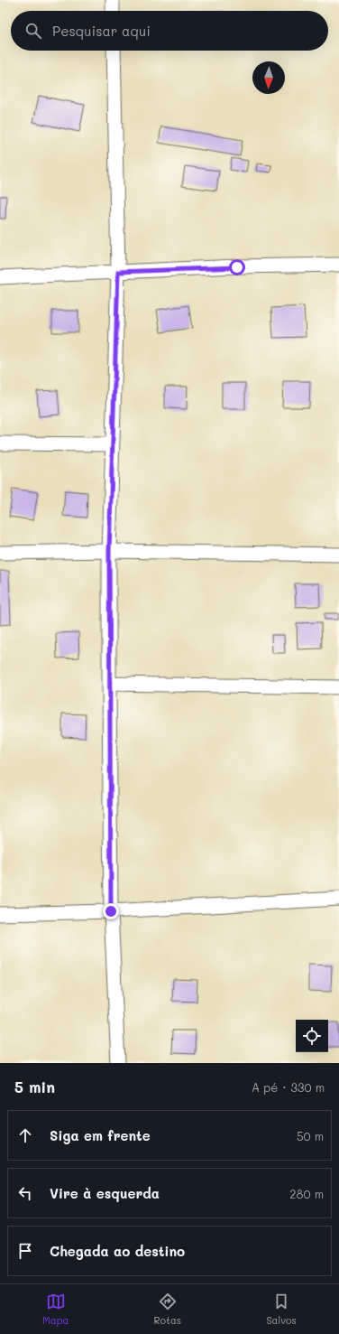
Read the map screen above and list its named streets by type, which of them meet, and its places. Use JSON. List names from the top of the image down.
{
  "north": "bottom",
  "page": {
    "search": "Pesquisar aqui",
    "heading": ["5 min", "A pé · 330 m"],
    "list": [
      ["Siga em frente", "50 m"],
      ["Vire à esquerda", "280 m"],
      "Chegada ao destino"
    ],
    "nav": ["Mapa", "Rotas", "Salvos"]
  }
}
